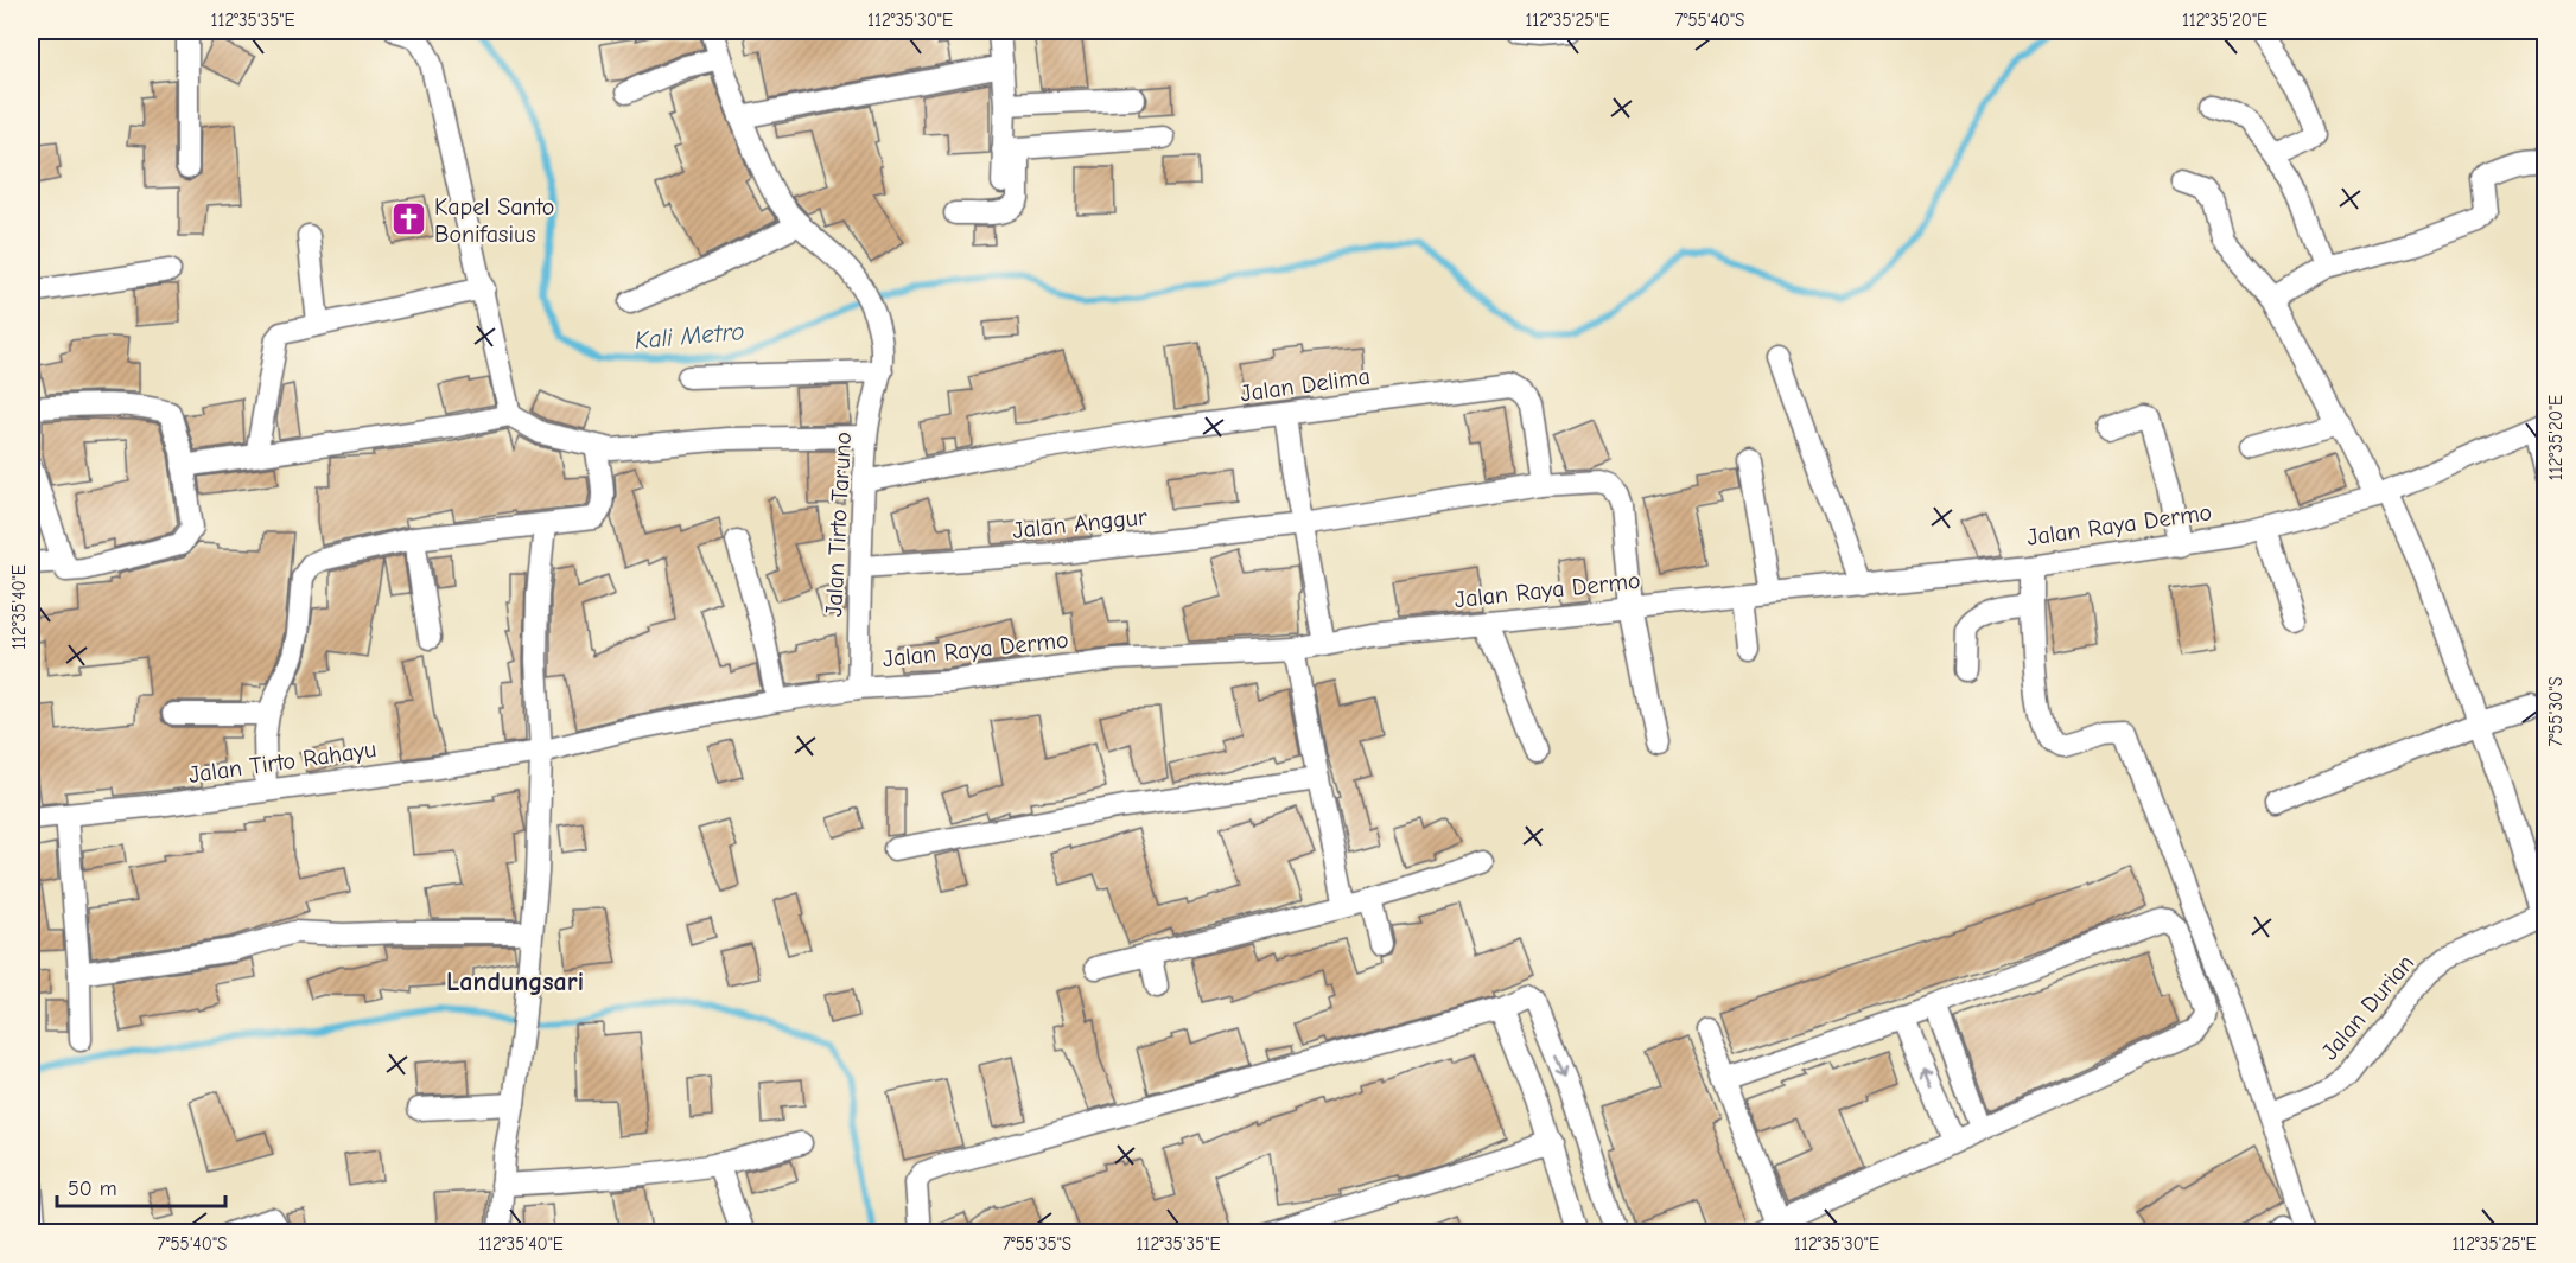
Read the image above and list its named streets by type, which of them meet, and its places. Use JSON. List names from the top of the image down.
{
  "streets": {
    "street": [
      "Jalan Delima",
      "Jalan Anggur",
      "Jalan Tirto Taruno",
      "Jalan Raya Dermo",
      "Jalan Tirto Rahayu",
      "Jalan Durian"
    ]
  },
  "crossings": [
    ["Jalan Delima", "Jalan Anggur"],
    ["Jalan Delima", "Jalan Tirto Taruno"],
    ["Jalan Anggur", "Jalan Tirto Taruno"],
    ["Jalan Anggur", "Jalan Raya Dermo"],
    ["Jalan Tirto Taruno", "Jalan Raya Dermo"],
    ["Jalan Raya Dermo", "Jalan Tirto Rahayu"]
  ],
  "districts": ["Landungsari"],
  "water": ["Kali Metro"],
  "places": {
    "church": ["Kapel Santo Bonifasius"]
  },
  "scale_bar": "50 m",
  "coordinates": [
    "112°35'35\"E",
    "112°35'30\"E",
    "112°35'25\"E",
    "7°55'40\"S",
    "112°35'20\"E",
    "112°35'40\"E",
    "7°55'30\"S",
    "7°55'35\"S"
  ]
}
